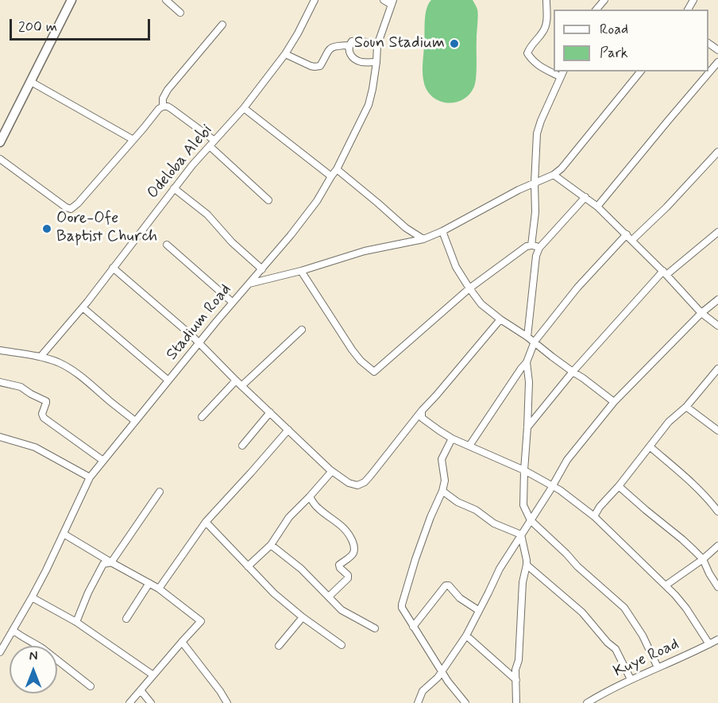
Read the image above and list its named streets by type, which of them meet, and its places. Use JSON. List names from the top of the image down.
{
  "streets": {
    "street": ["Odeloba Alebi", "Stadium Road", "Kuye Road"]
  },
  "places": ["Soun Stadium", "Oore-Ofe Baptist Church"],
  "legend": ["Road", "Park"],
  "scale_bar": "200 m",
  "north": "top"
}
